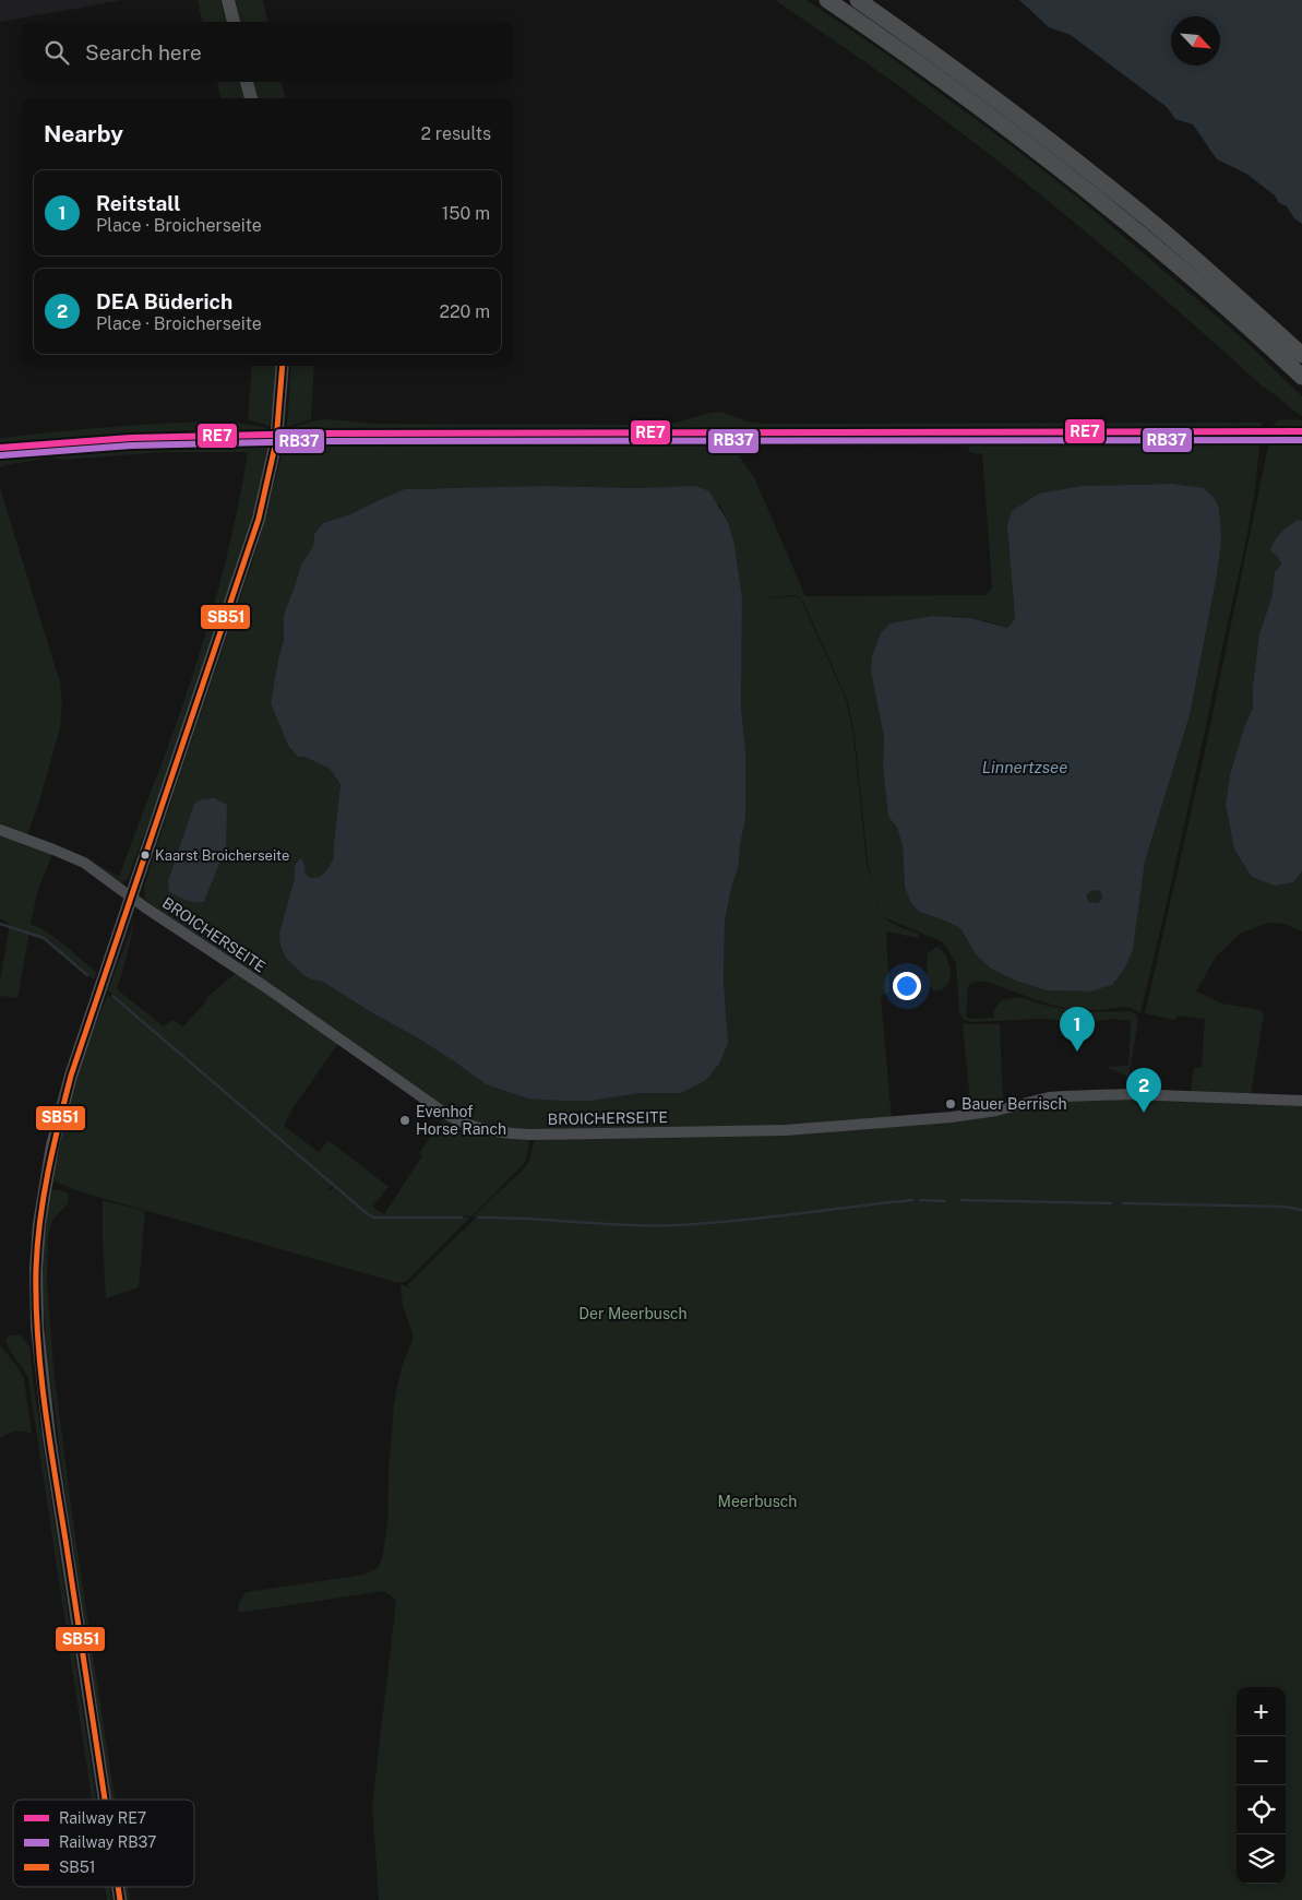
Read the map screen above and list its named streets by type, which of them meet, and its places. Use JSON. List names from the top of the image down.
{
  "streets": {
    "street": ["BROICHERSEITE"]
  },
  "water": ["Linnertzsee"],
  "parks": ["Der Meerbusch", "Meerbusch"],
  "places": ["Kaarst Broicherseite", "Bauer Berrisch", "Evenhof Horse Ranch"],
  "lines": ["transit line SB51", "rail line RE7", "rail line RB37"],
  "legend": ["Railway RE7", "Railway RB37", "SB51"],
  "north": "bottom right",
  "page": {
    "search": "Search here",
    "heading": ["Nearby", "2 results"],
    "list": [
      {
        "mark": "1",
        "name": "Reitstall",
        "note": "Place · Broicherseite",
        "value": "150 m"
      },
      {
        "mark": "2",
        "name": "DEA Büderich",
        "note": "Place · Broicherseite",
        "value": "220 m"
      }
    ],
    "pins": ["1", "2"],
    "map_buttons": ["+", "−"]
  }
}
